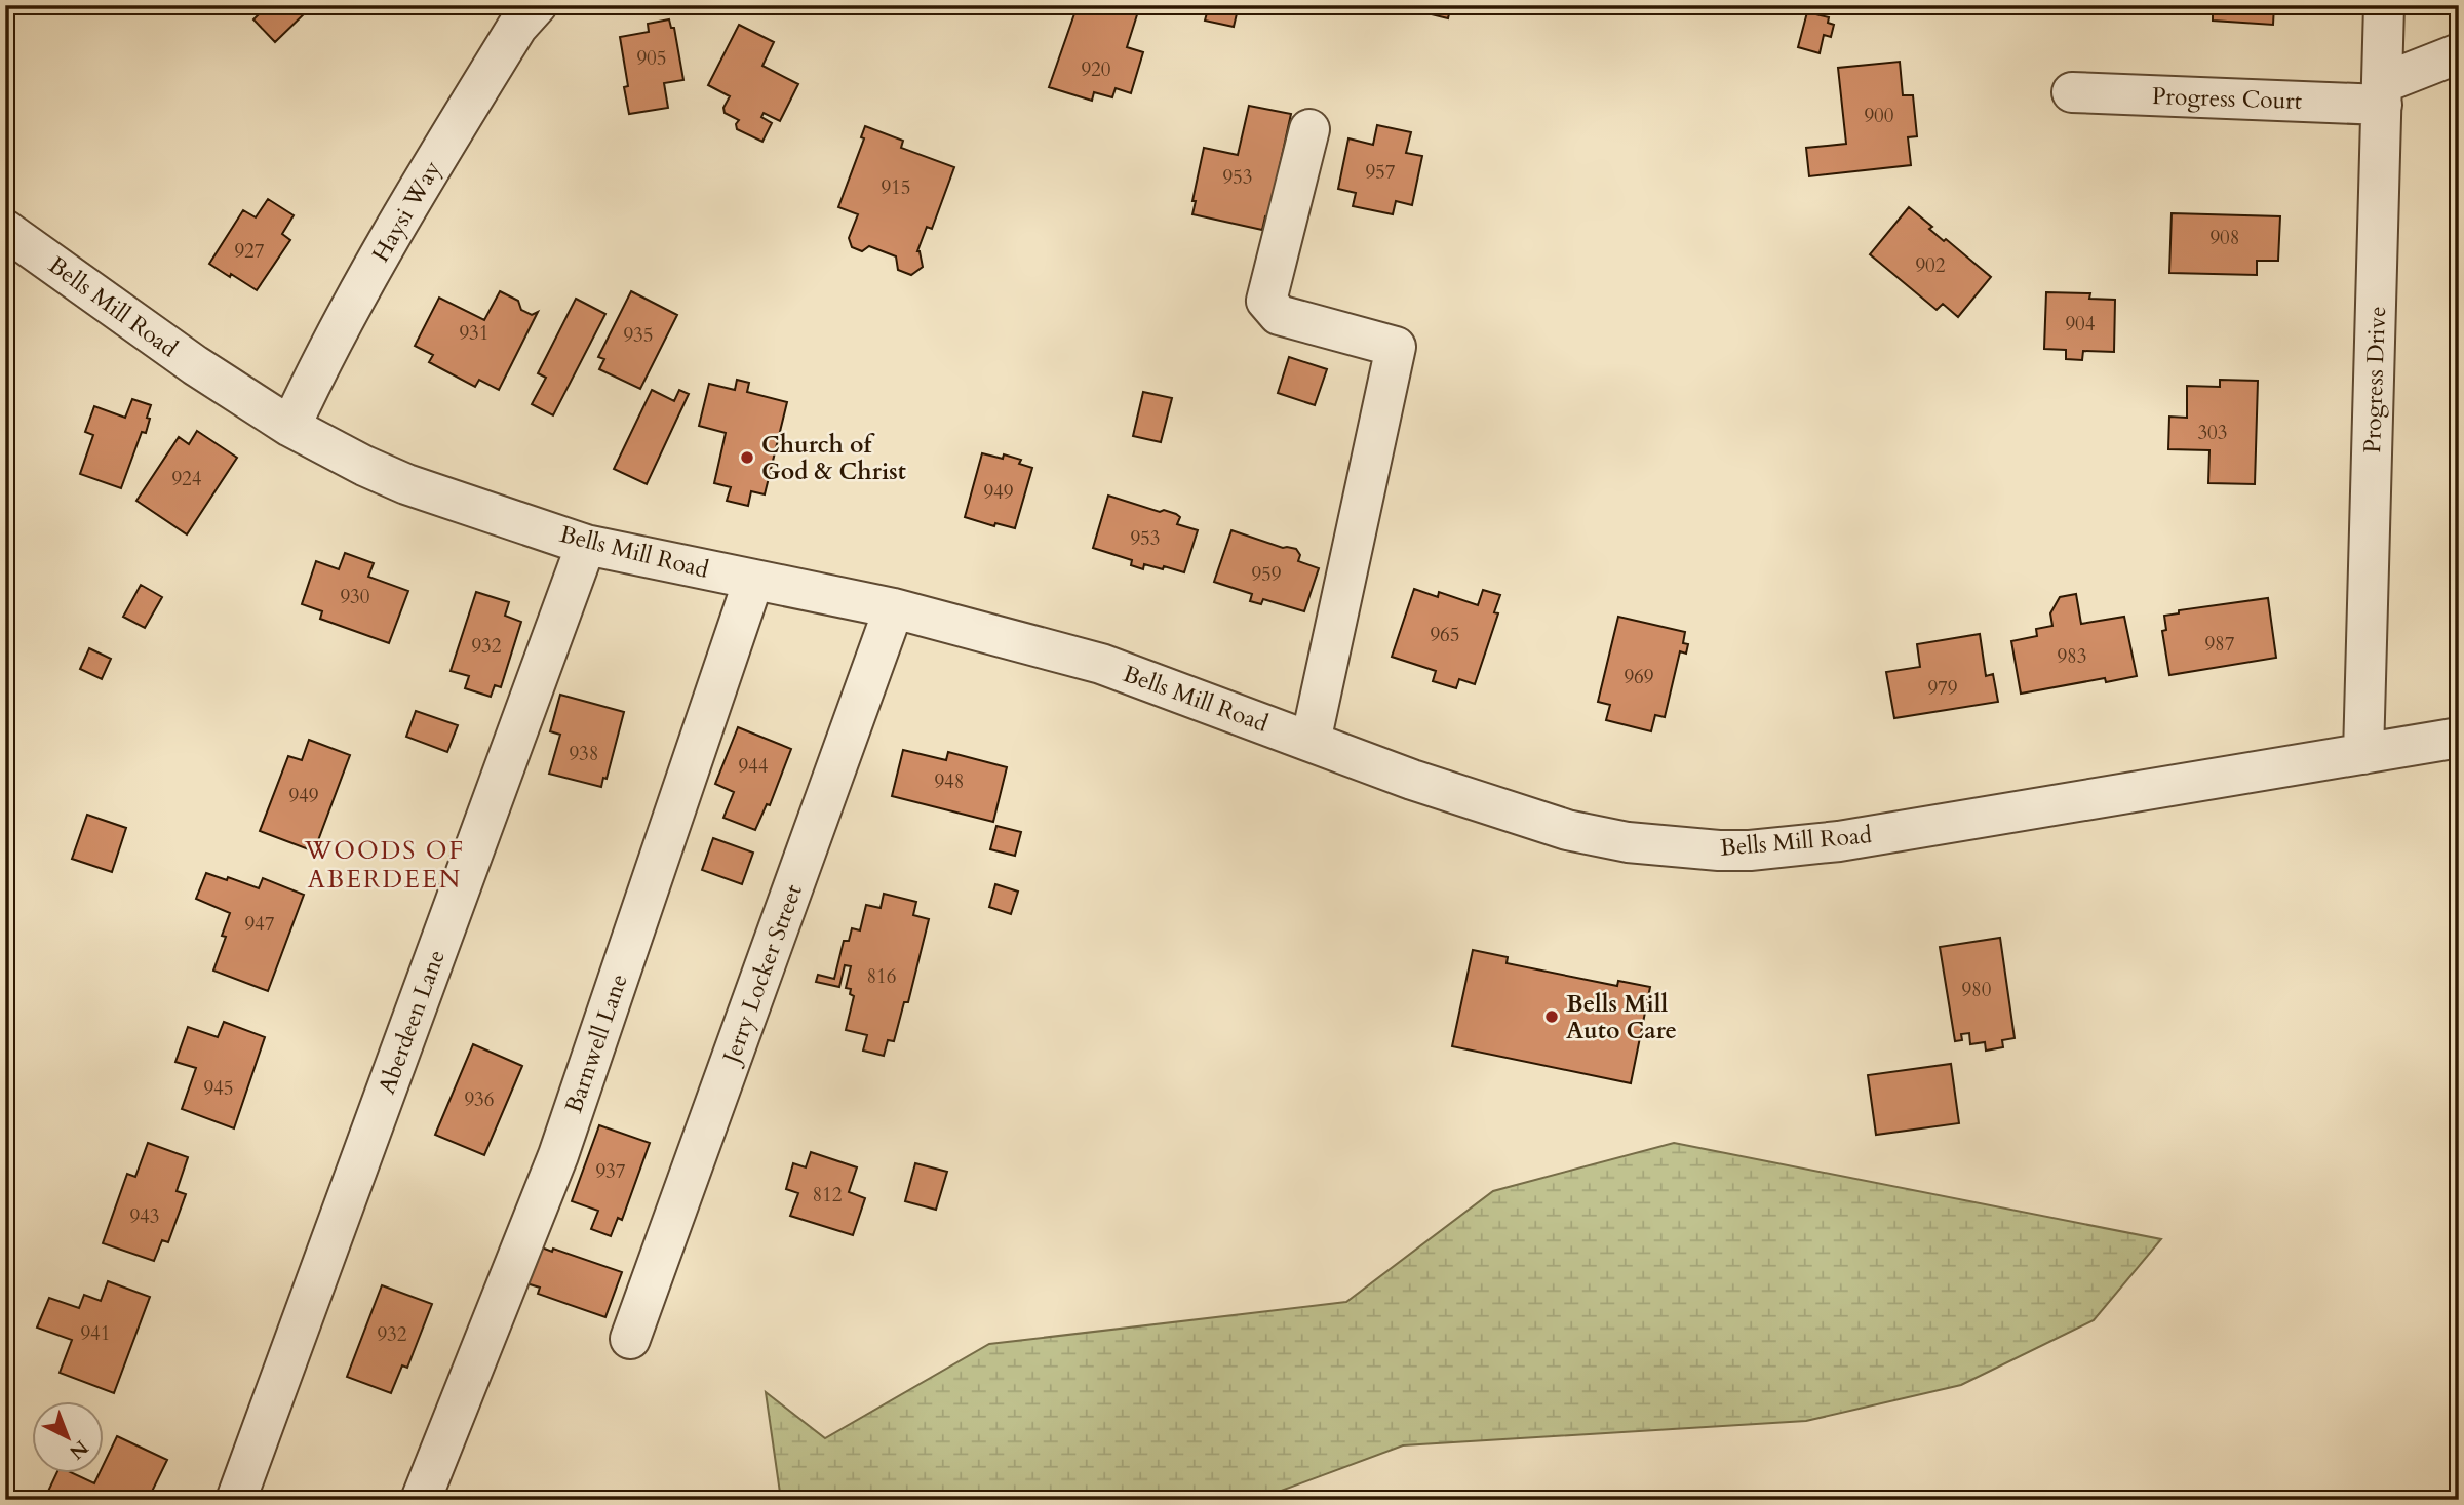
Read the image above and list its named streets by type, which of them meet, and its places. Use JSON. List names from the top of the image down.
{
  "streets": {
    "street": [
      "Progress Court",
      "Haysi Way",
      "Bells Mill Road",
      "Progress Drive",
      "Jerry Locker Street",
      "Aberdeen Lane",
      "Barnwell Lane"
    ]
  },
  "crossings": [
    ["Progress Court", "Progress Drive"],
    ["Haysi Way", "Bells Mill Road"],
    ["Bells Mill Road", "Progress Drive"],
    ["Bells Mill Road", "Jerry Locker Street"],
    ["Bells Mill Road", "Aberdeen Lane"],
    ["Bells Mill Road", "Barnwell Lane"]
  ],
  "districts": ["WOODS OF ABERDEEN"],
  "places": ["Church of God & Christ", "Bells Mill Auto Care"],
  "house_numbers": [
    "905",
    "920",
    "900",
    "957",
    "953",
    "915",
    "908",
    "927",
    "902",
    "904",
    "931",
    "935",
    "303",
    "924",
    "949",
    "953",
    "959",
    "930",
    "965",
    "987",
    "932",
    "983",
    "969",
    "979",
    "938",
    "944",
    "948",
    "949",
    "947",
    "816",
    "980",
    "945",
    "936",
    "937",
    "812",
    "943",
    "941",
    "932"
  ],
  "north": "bottom right"
}
